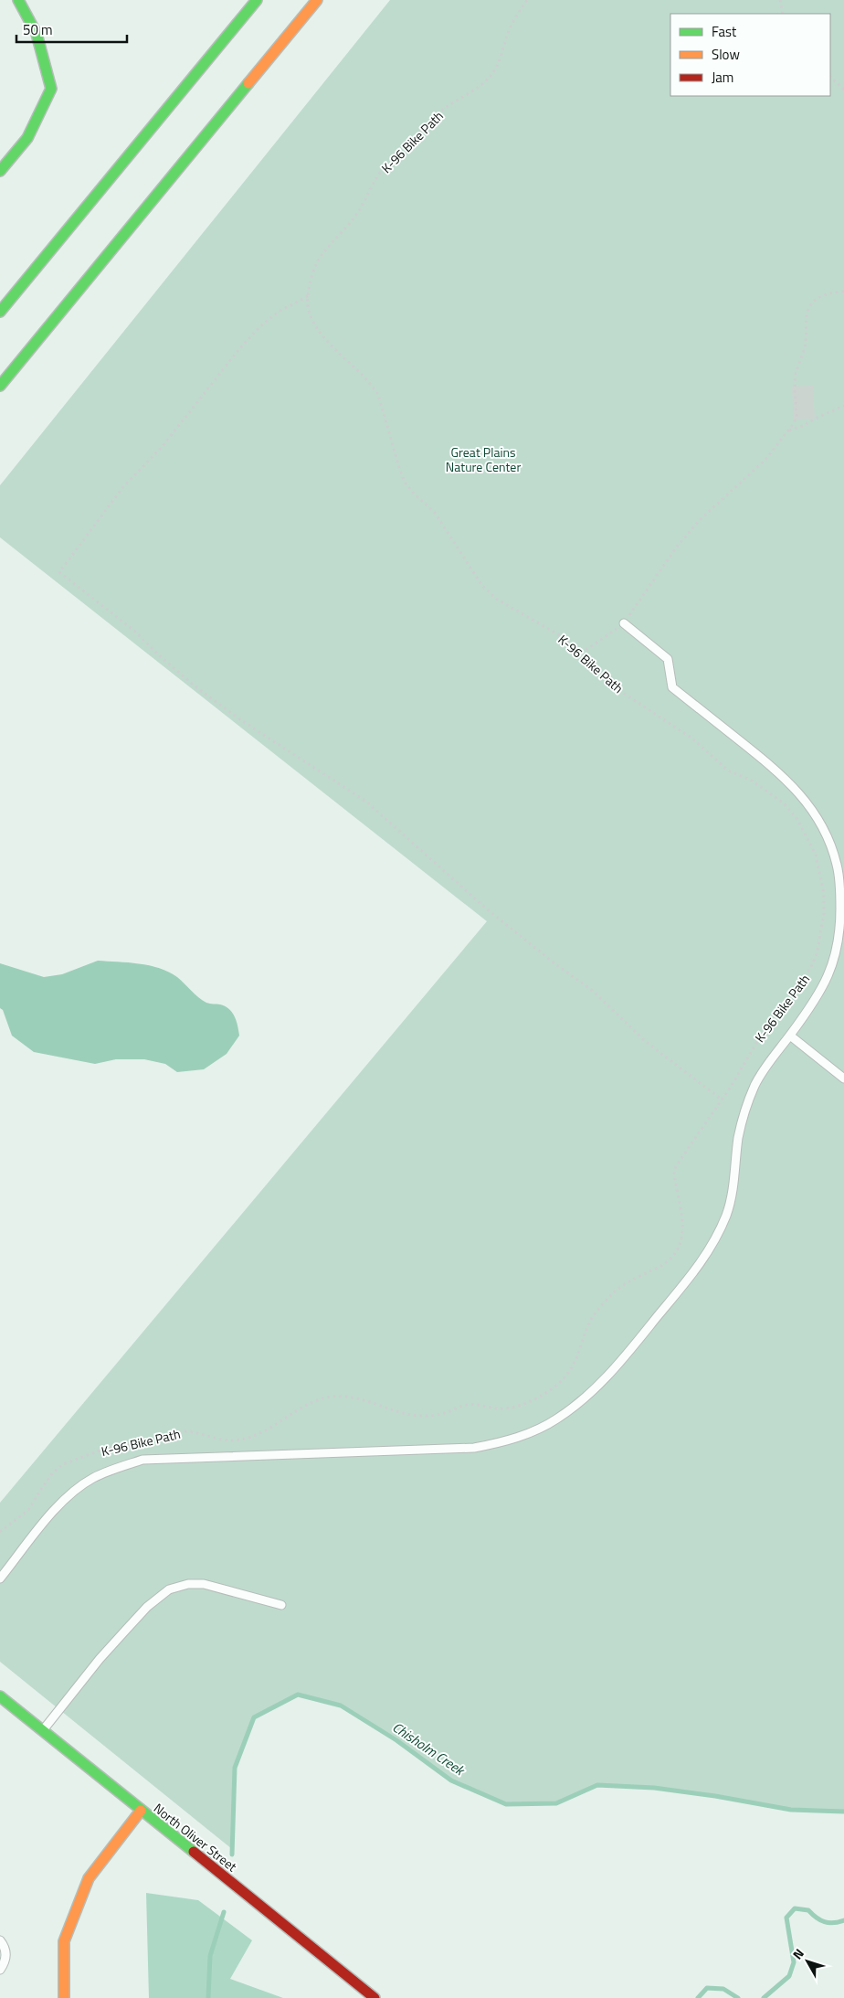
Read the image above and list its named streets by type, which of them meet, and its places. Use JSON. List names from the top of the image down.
{
  "streets": {
    "main road": ["North Oliver Street"],
    "path": ["K-96 Bike Path"]
  },
  "water": ["Chisholm Creek"],
  "parks": ["Great Plains Nature Center"],
  "legend": ["Fast", "Slow", "Jam"],
  "scale_bar": "50 m",
  "north": "top left"
}
